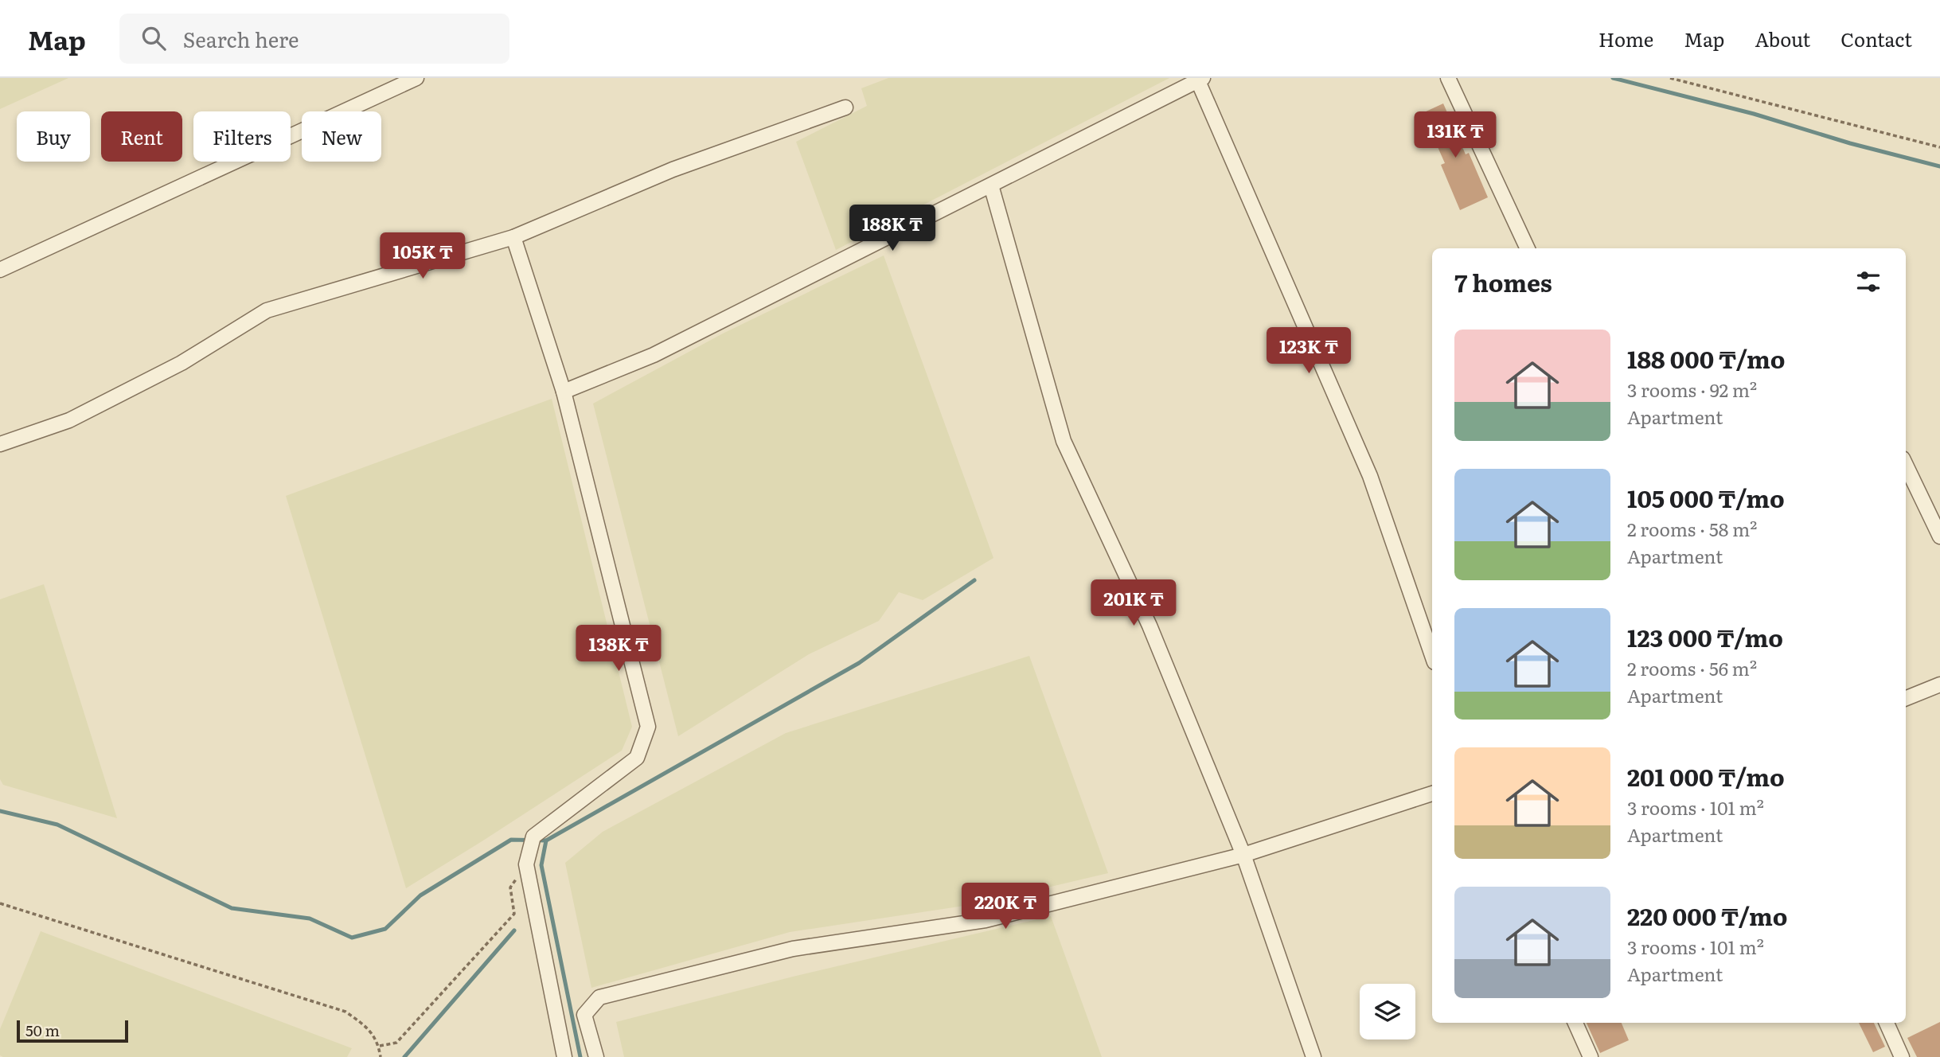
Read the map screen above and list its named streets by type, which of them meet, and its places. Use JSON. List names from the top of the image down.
{
  "scale_bar": "50 m",
  "page": {
    "header": "Map",
    "search": "Search here",
    "nav": [
      "Home",
      "Map",
      "About",
      "Contact"
    ],
    "price": [
      "131K ₸",
      "188K ₸",
      "105K ₸",
      "123K ₸",
      "201K ₸",
      "138K ₸",
      "220K ₸"
    ],
    "chip": [
      "Buy",
      "Rent",
      "Filters",
      "New"
    ],
    "heading": "7 homes",
    "list": [
      {
        "name": "188 000 ₸/mo",
        "note": "3 rooms · 92 m² · Apartment"
      },
      {
        "name": "105 000 ₸/mo",
        "note": "2 rooms · 58 m² · Apartment"
      },
      {
        "name": "123 000 ₸/mo",
        "note": "2 rooms · 56 m² · Apartment"
      },
      {
        "name": "201 000 ₸/mo",
        "note": "3 rooms · 101 m² · Apartment"
      },
      {
        "name": "220 000 ₸/mo",
        "note": "3 rooms · 101 m² · Apartment"
      }
    ],
    "scale": "50 m"
  }
}
